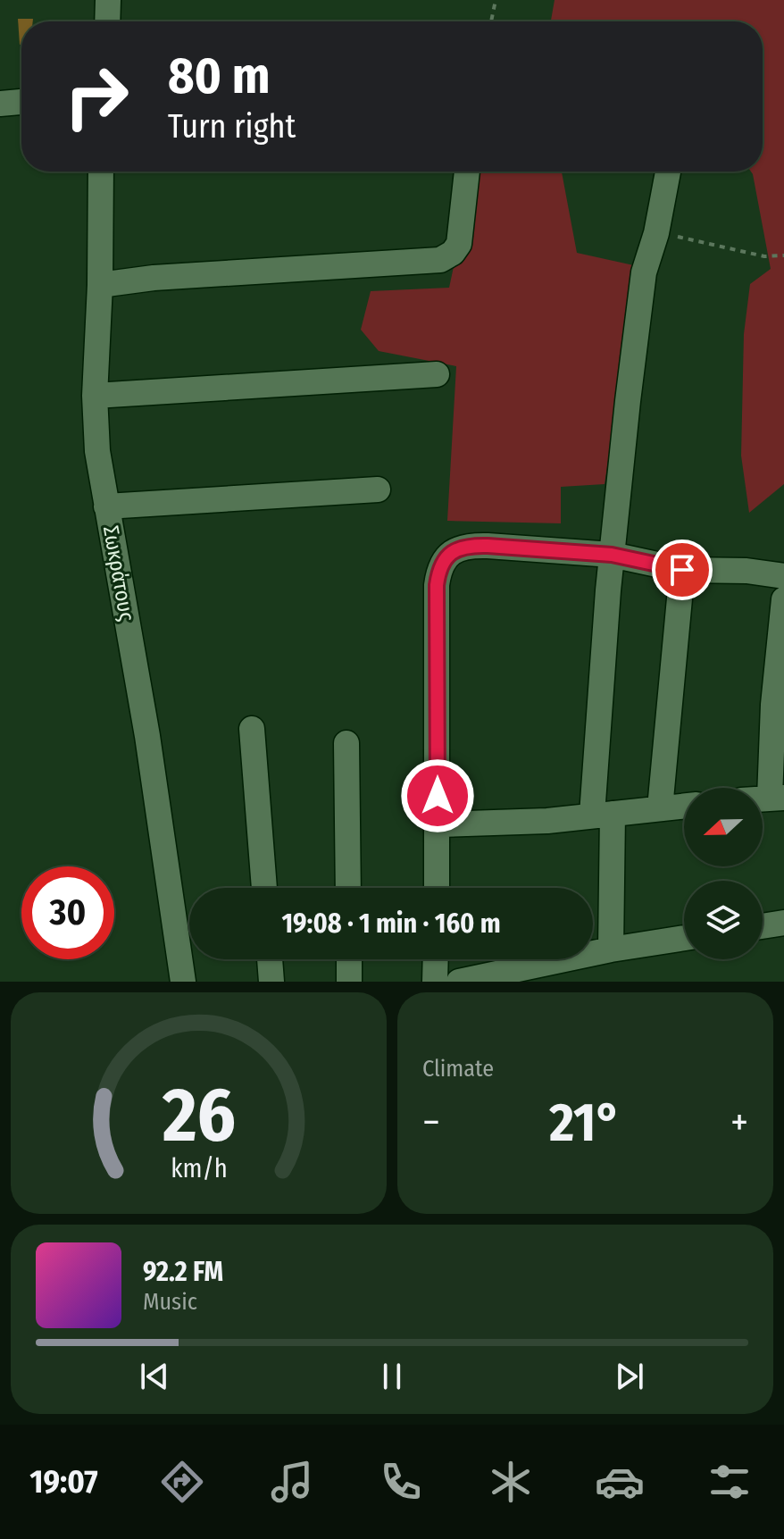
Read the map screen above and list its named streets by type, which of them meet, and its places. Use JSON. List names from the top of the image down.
{
  "streets": {
    "street": ["Σωκράτους"]
  },
  "north": "left",
  "page": {
    "turn": ["80 m", "Turn right"],
    "limit": "30",
    "trip": "19:08 · 1 min · 160 m",
    "tile": "Climate",
    "heat": ["−", "21°", "+"],
    "song": ["92.2 FM", "Music"],
    "tabs": "19:07",
    "gauge": ["26", "km/h"]
  }
}
